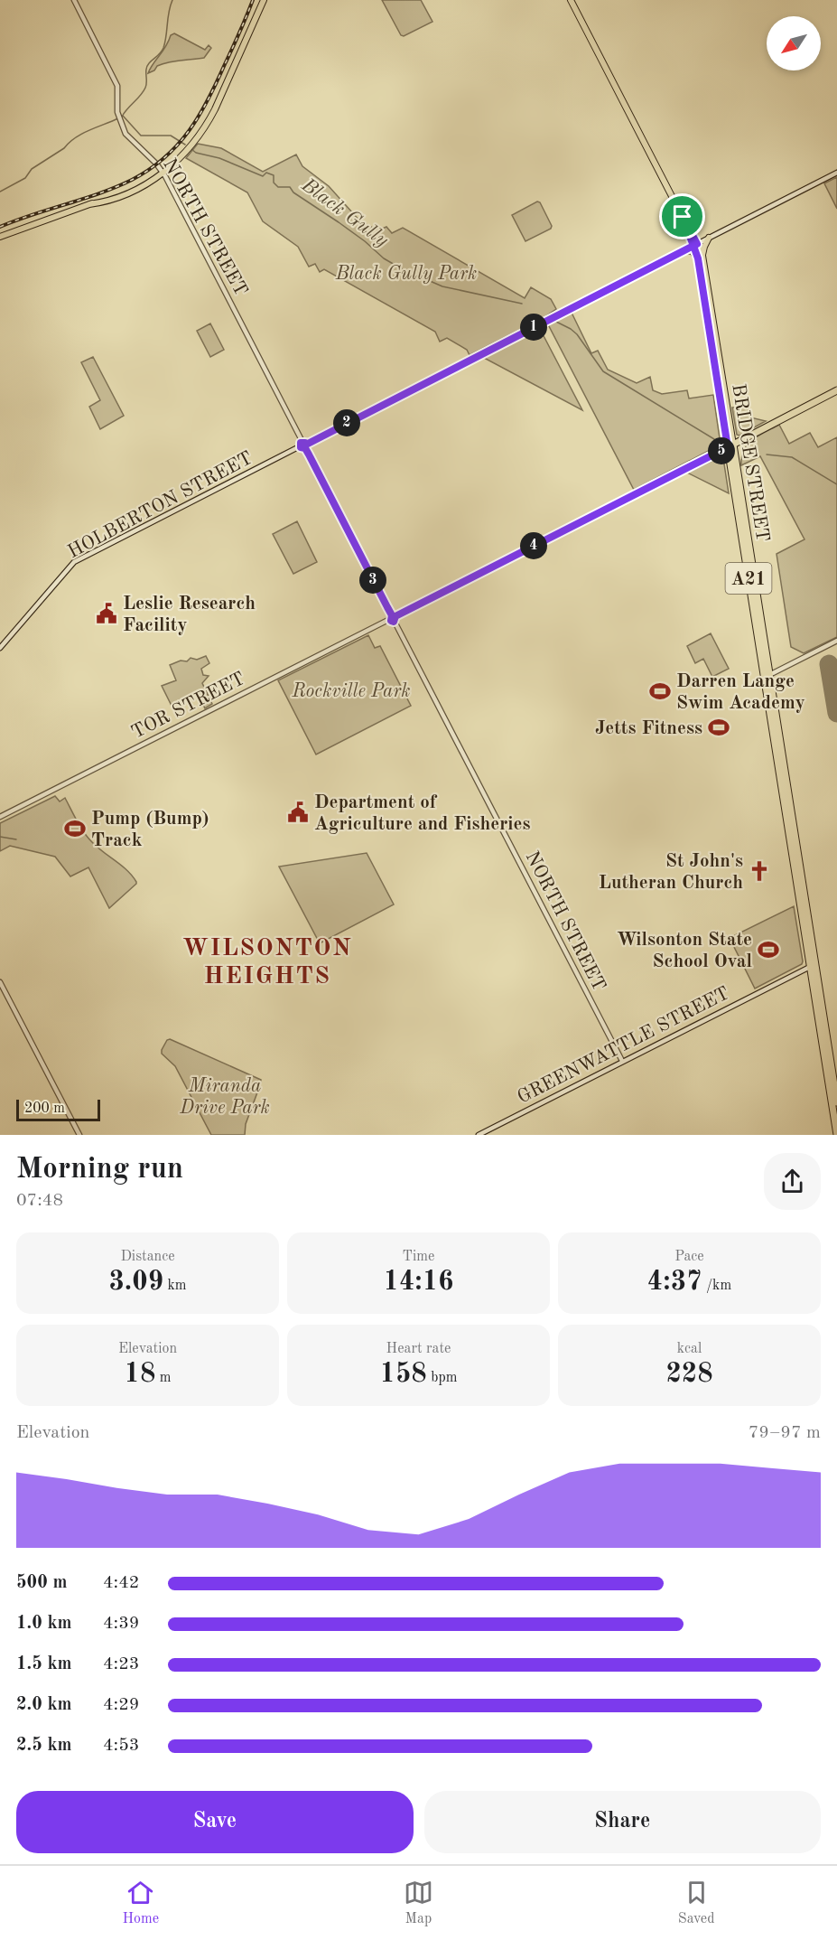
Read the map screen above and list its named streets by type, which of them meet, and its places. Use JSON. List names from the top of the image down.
{
  "streets": {
    "highway": ["BRIDGE STREET", "A21", "TOR STREET"],
    "street": ["NORTH STREET", "HOLBERTON STREET", "GREENWATTLE STREET"]
  },
  "crossings": [
    ["NORTH STREET", "HOLBERTON STREET"],
    ["NORTH STREET", "TOR STREET"],
    ["NORTH STREET", "GREENWATTLE STREET"],
    ["BRIDGE STREET", "HOLBERTON STREET"],
    ["BRIDGE STREET", "TOR STREET"],
    ["BRIDGE STREET", "GREENWATTLE STREET"]
  ],
  "districts": ["WILSONTON HEIGHTS"],
  "water": ["Black Gully"],
  "parks": ["Black Gully Park", "Rockville Park", "Miranda Drive Park"],
  "places": {
    "public building": ["Leslie Research Facility", "Department of Agriculture and Fisheries"],
    "sports": [
      "Darren Lange Swim Academy",
      "Jetts Fitness",
      "Pump (Bump) Track",
      "Wilsonton State School Oval"
    ],
    "church": ["St John's Lutheran Church"]
  },
  "scale_bar": "200 m",
  "north": "bottom left",
  "page": {
    "pins": [
      "1",
      "2",
      "5",
      "4",
      "3"
    ],
    "scale": "200 m",
    "heading": ["Morning run", "07:48"],
    "stats": [
      ["Distance", "3.09 km"],
      ["Time", "14:16"],
      ["Pace", "4:37 /km"],
      ["Elevation", "18 m"],
      ["Heart rate", "158 bpm"],
      ["kcal", "228"]
    ],
    "chart": ["Elevation", "79–97 m"],
    "list": [
      {
        "name": "500 m",
        "note": "4:42"
      },
      {
        "name": "1.0 km",
        "note": "4:39"
      },
      {
        "name": "1.5 km",
        "note": "4:23"
      },
      {
        "name": "2.0 km",
        "note": "4:29"
      },
      {
        "name": "2.5 km",
        "note": "4:53"
      }
    ],
    "buttons": ["Save", "Share"],
    "tabs": ["Home", "Map", "Saved"]
  }
}
